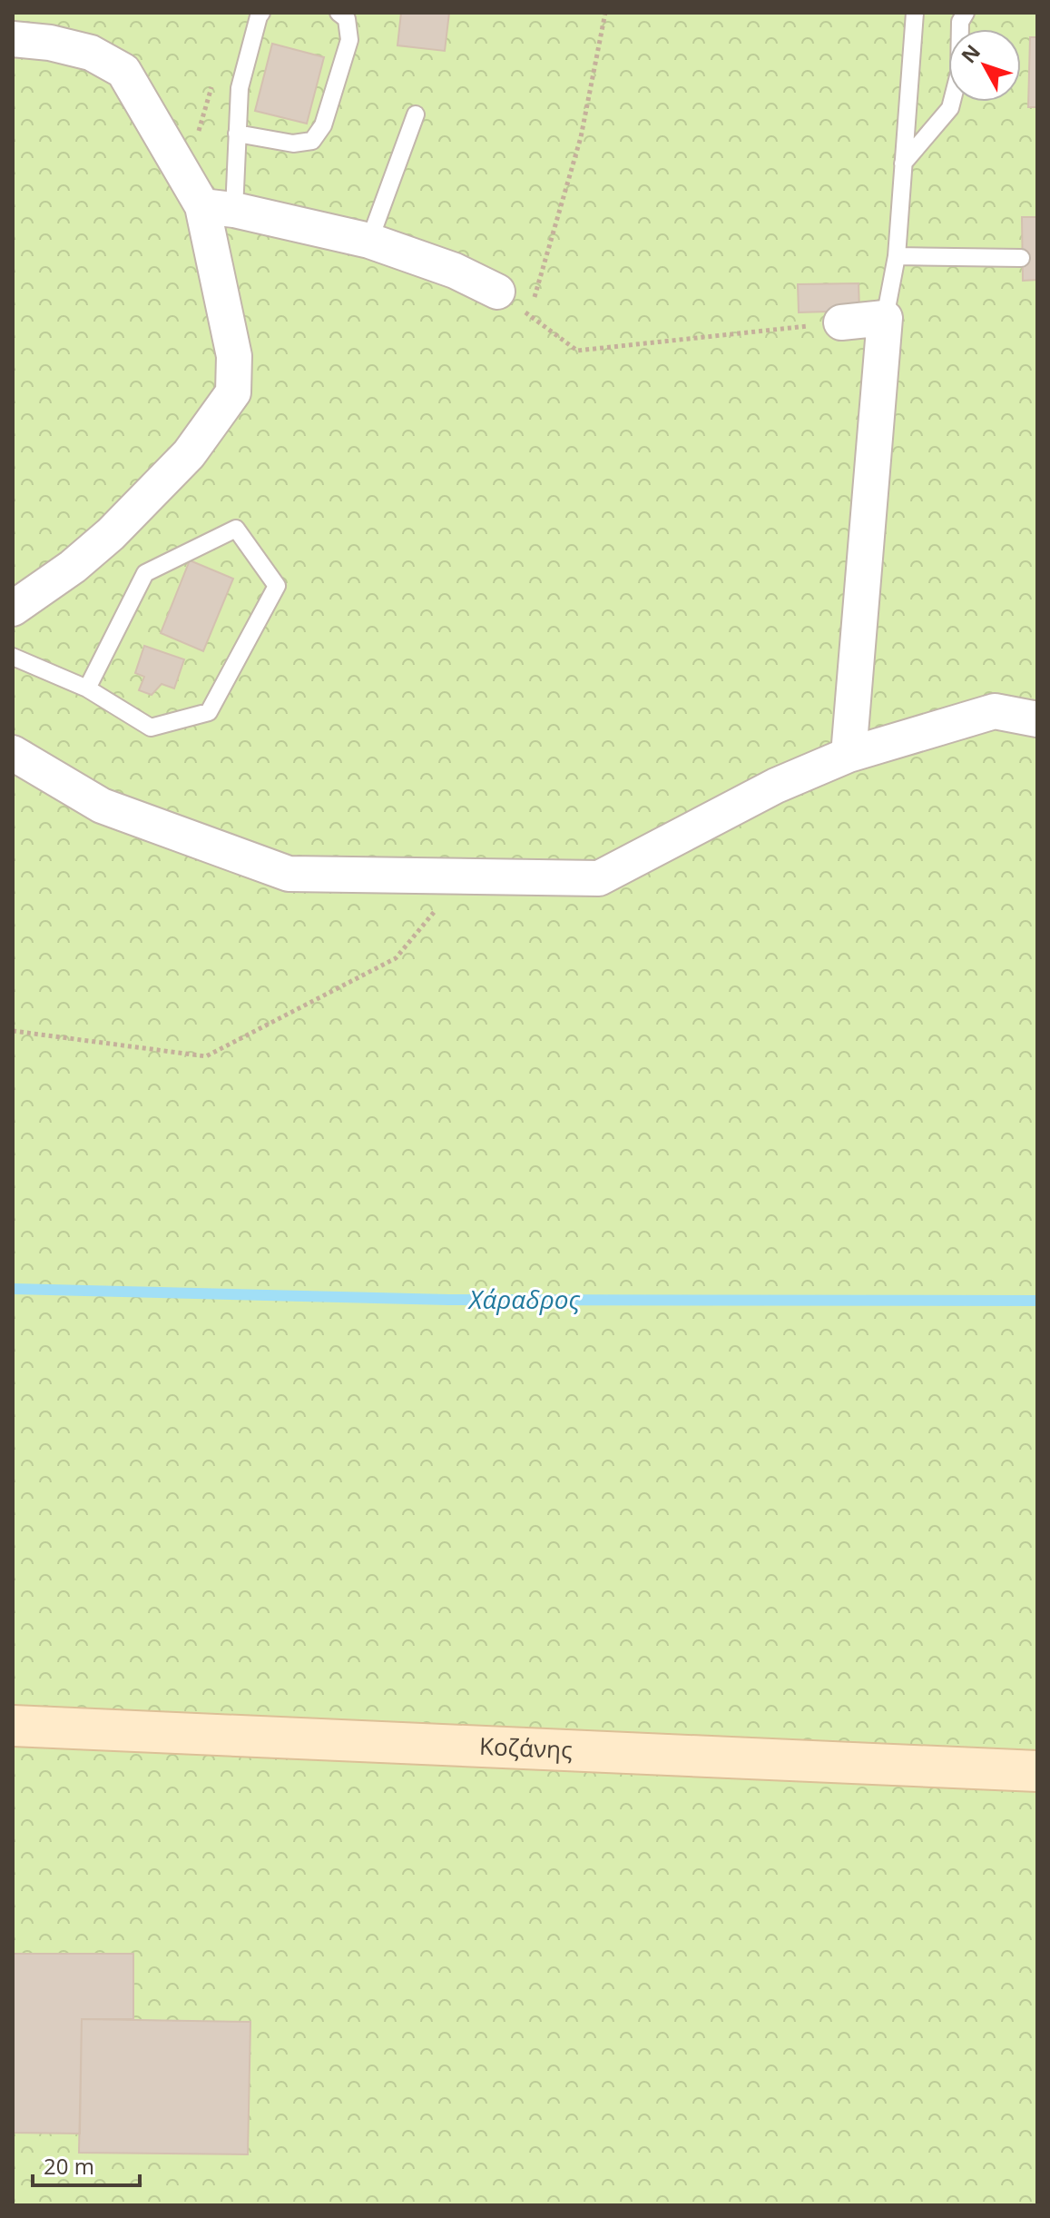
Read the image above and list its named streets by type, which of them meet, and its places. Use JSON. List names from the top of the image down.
{
  "streets": {
    "street": ["Κοζάνης"]
  },
  "water": ["Χάραδρος"],
  "scale_bar": "20 m",
  "north": "top left"
}
